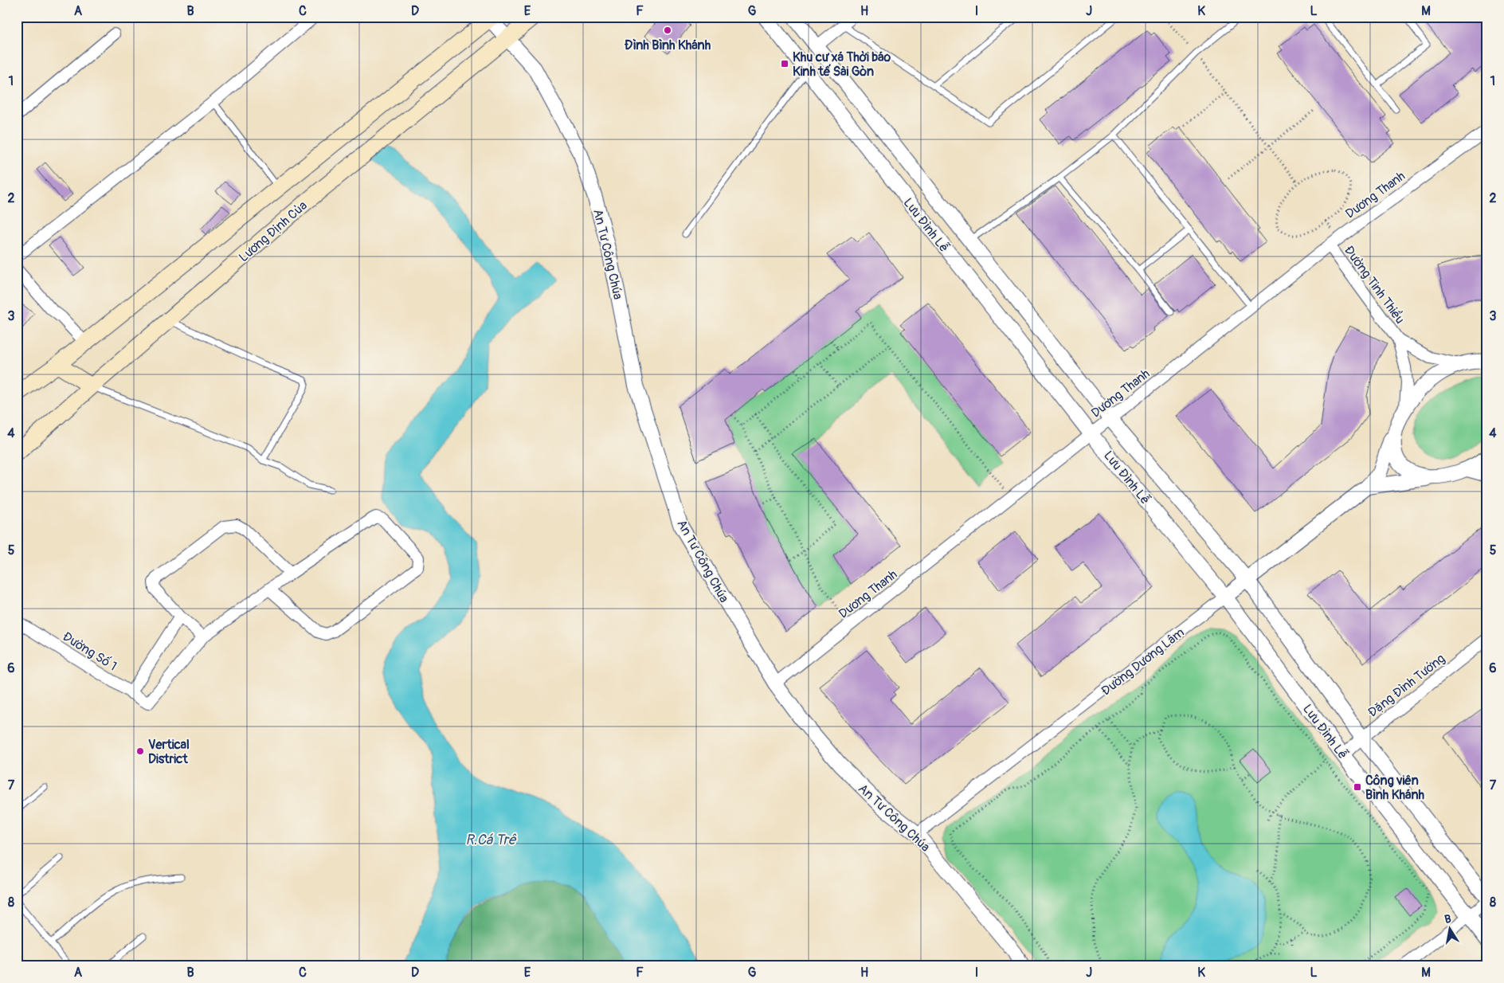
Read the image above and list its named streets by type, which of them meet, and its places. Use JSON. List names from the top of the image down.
{
  "streets": {
    "main road": ["Lương Định Của"],
    "street": [
      "Dương Thanh",
      "Lưu Đình Lễ",
      "An Tư Công Chúa",
      "Đường Tinh Thiều",
      "Đường Số 1",
      "Đường Dương Lâm",
      "Đặng Đình Tướng"
    ]
  },
  "crossings": [
    ["Dương Thanh", "Lưu Đình Lễ"],
    ["Dương Thanh", "An Tư Công Chúa"],
    ["Dương Thanh", "Đường Tinh Thiều"],
    ["Lưu Đình Lễ", "Đường Dương Lâm"],
    ["Lưu Đình Lễ", "Đặng Đình Tướng"],
    ["Lương Định Của", "An Tư Công Chúa"],
    ["An Tư Công Chúa", "Đường Dương Lâm"],
    ["Đường Tinh Thiều", "Đường Dương Lâm"]
  ],
  "water": ["R.Cá Trê"],
  "places": {
    "other": ["Đình Bình Khánh", "Vertical District"],
    "transit": ["Khu cư xá Thời báo Kinh tế Sài Gòn", "Công viên Bình Khánh"]
  },
  "north": "top",
  "grid": {
    "columns": [
      "A",
      "B",
      "C",
      "D",
      "E",
      "F",
      "G",
      "H",
      "I",
      "J",
      "K",
      "L",
      "M"
    ],
    "rows": [
      "1",
      "2",
      "3",
      "4",
      "5",
      "6",
      "7",
      "8"
    ]
  }
}
